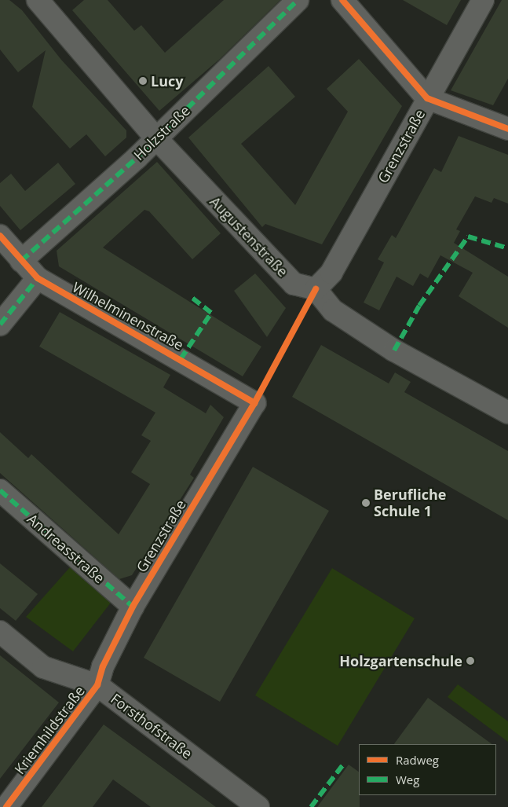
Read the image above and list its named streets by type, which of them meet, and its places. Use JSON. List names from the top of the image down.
{
  "streets": {
    "street": [
      "Holzstraße",
      "Grenzstraße",
      "Augustenstraße",
      "Wilhelminenstraße",
      "Andreasstraße",
      "Forsthofstraße",
      "Kriemhildstraße"
    ]
  },
  "crossings": [
    ["Holzstraße", "Augustenstraße"],
    ["Holzstraße", "Wilhelminenstraße"],
    ["Grenzstraße", "Augustenstraße"],
    ["Grenzstraße", "Wilhelminenstraße"],
    ["Grenzstraße", "Andreasstraße"],
    ["Grenzstraße", "Forsthofstraße"],
    ["Grenzstraße", "Kriemhildstraße"],
    ["Forsthofstraße", "Kriemhildstraße"]
  ],
  "places": ["Lucy", "Berufliche Schule 1", "Holzgartenschule"],
  "legend": ["Radweg", "Weg"]
}
